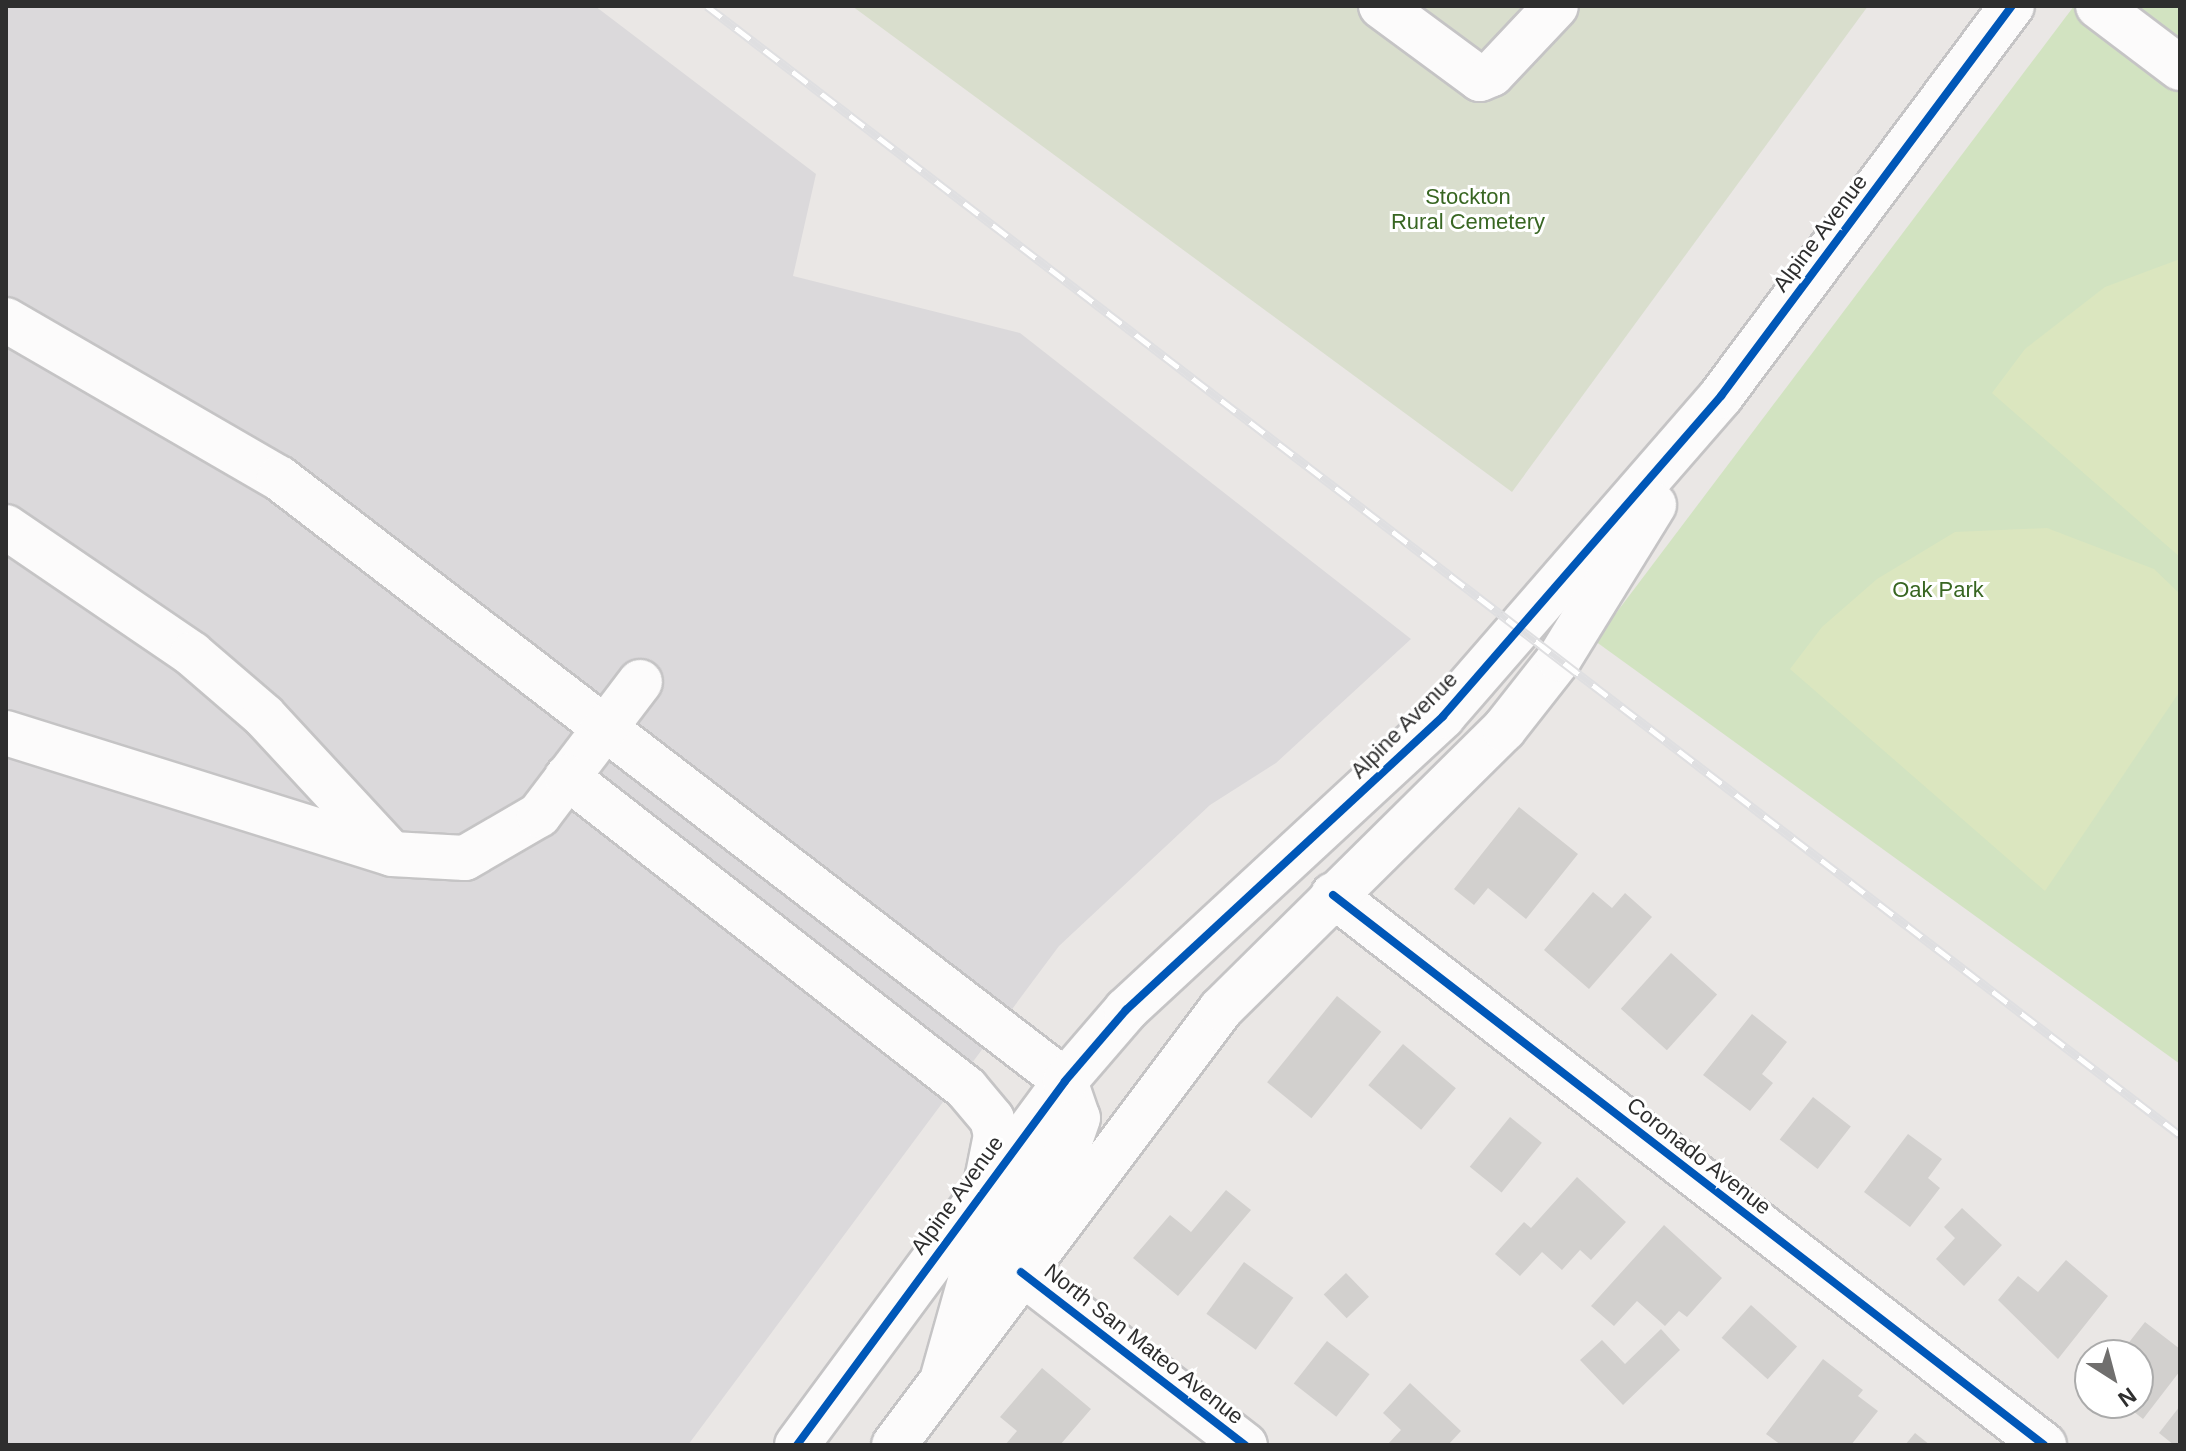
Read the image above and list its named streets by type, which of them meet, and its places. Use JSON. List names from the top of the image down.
{
  "streets": {
    "street": ["Alpine Avenue", "Coronado Avenue", "North San Mateo Avenue"]
  },
  "crossings": [
    ["Alpine Avenue", "Coronado Avenue"],
    ["Alpine Avenue", "North San Mateo Avenue"]
  ],
  "parks": ["Stockton Rural Cemetery", "Oak Park"],
  "north": "bottom right"
}
